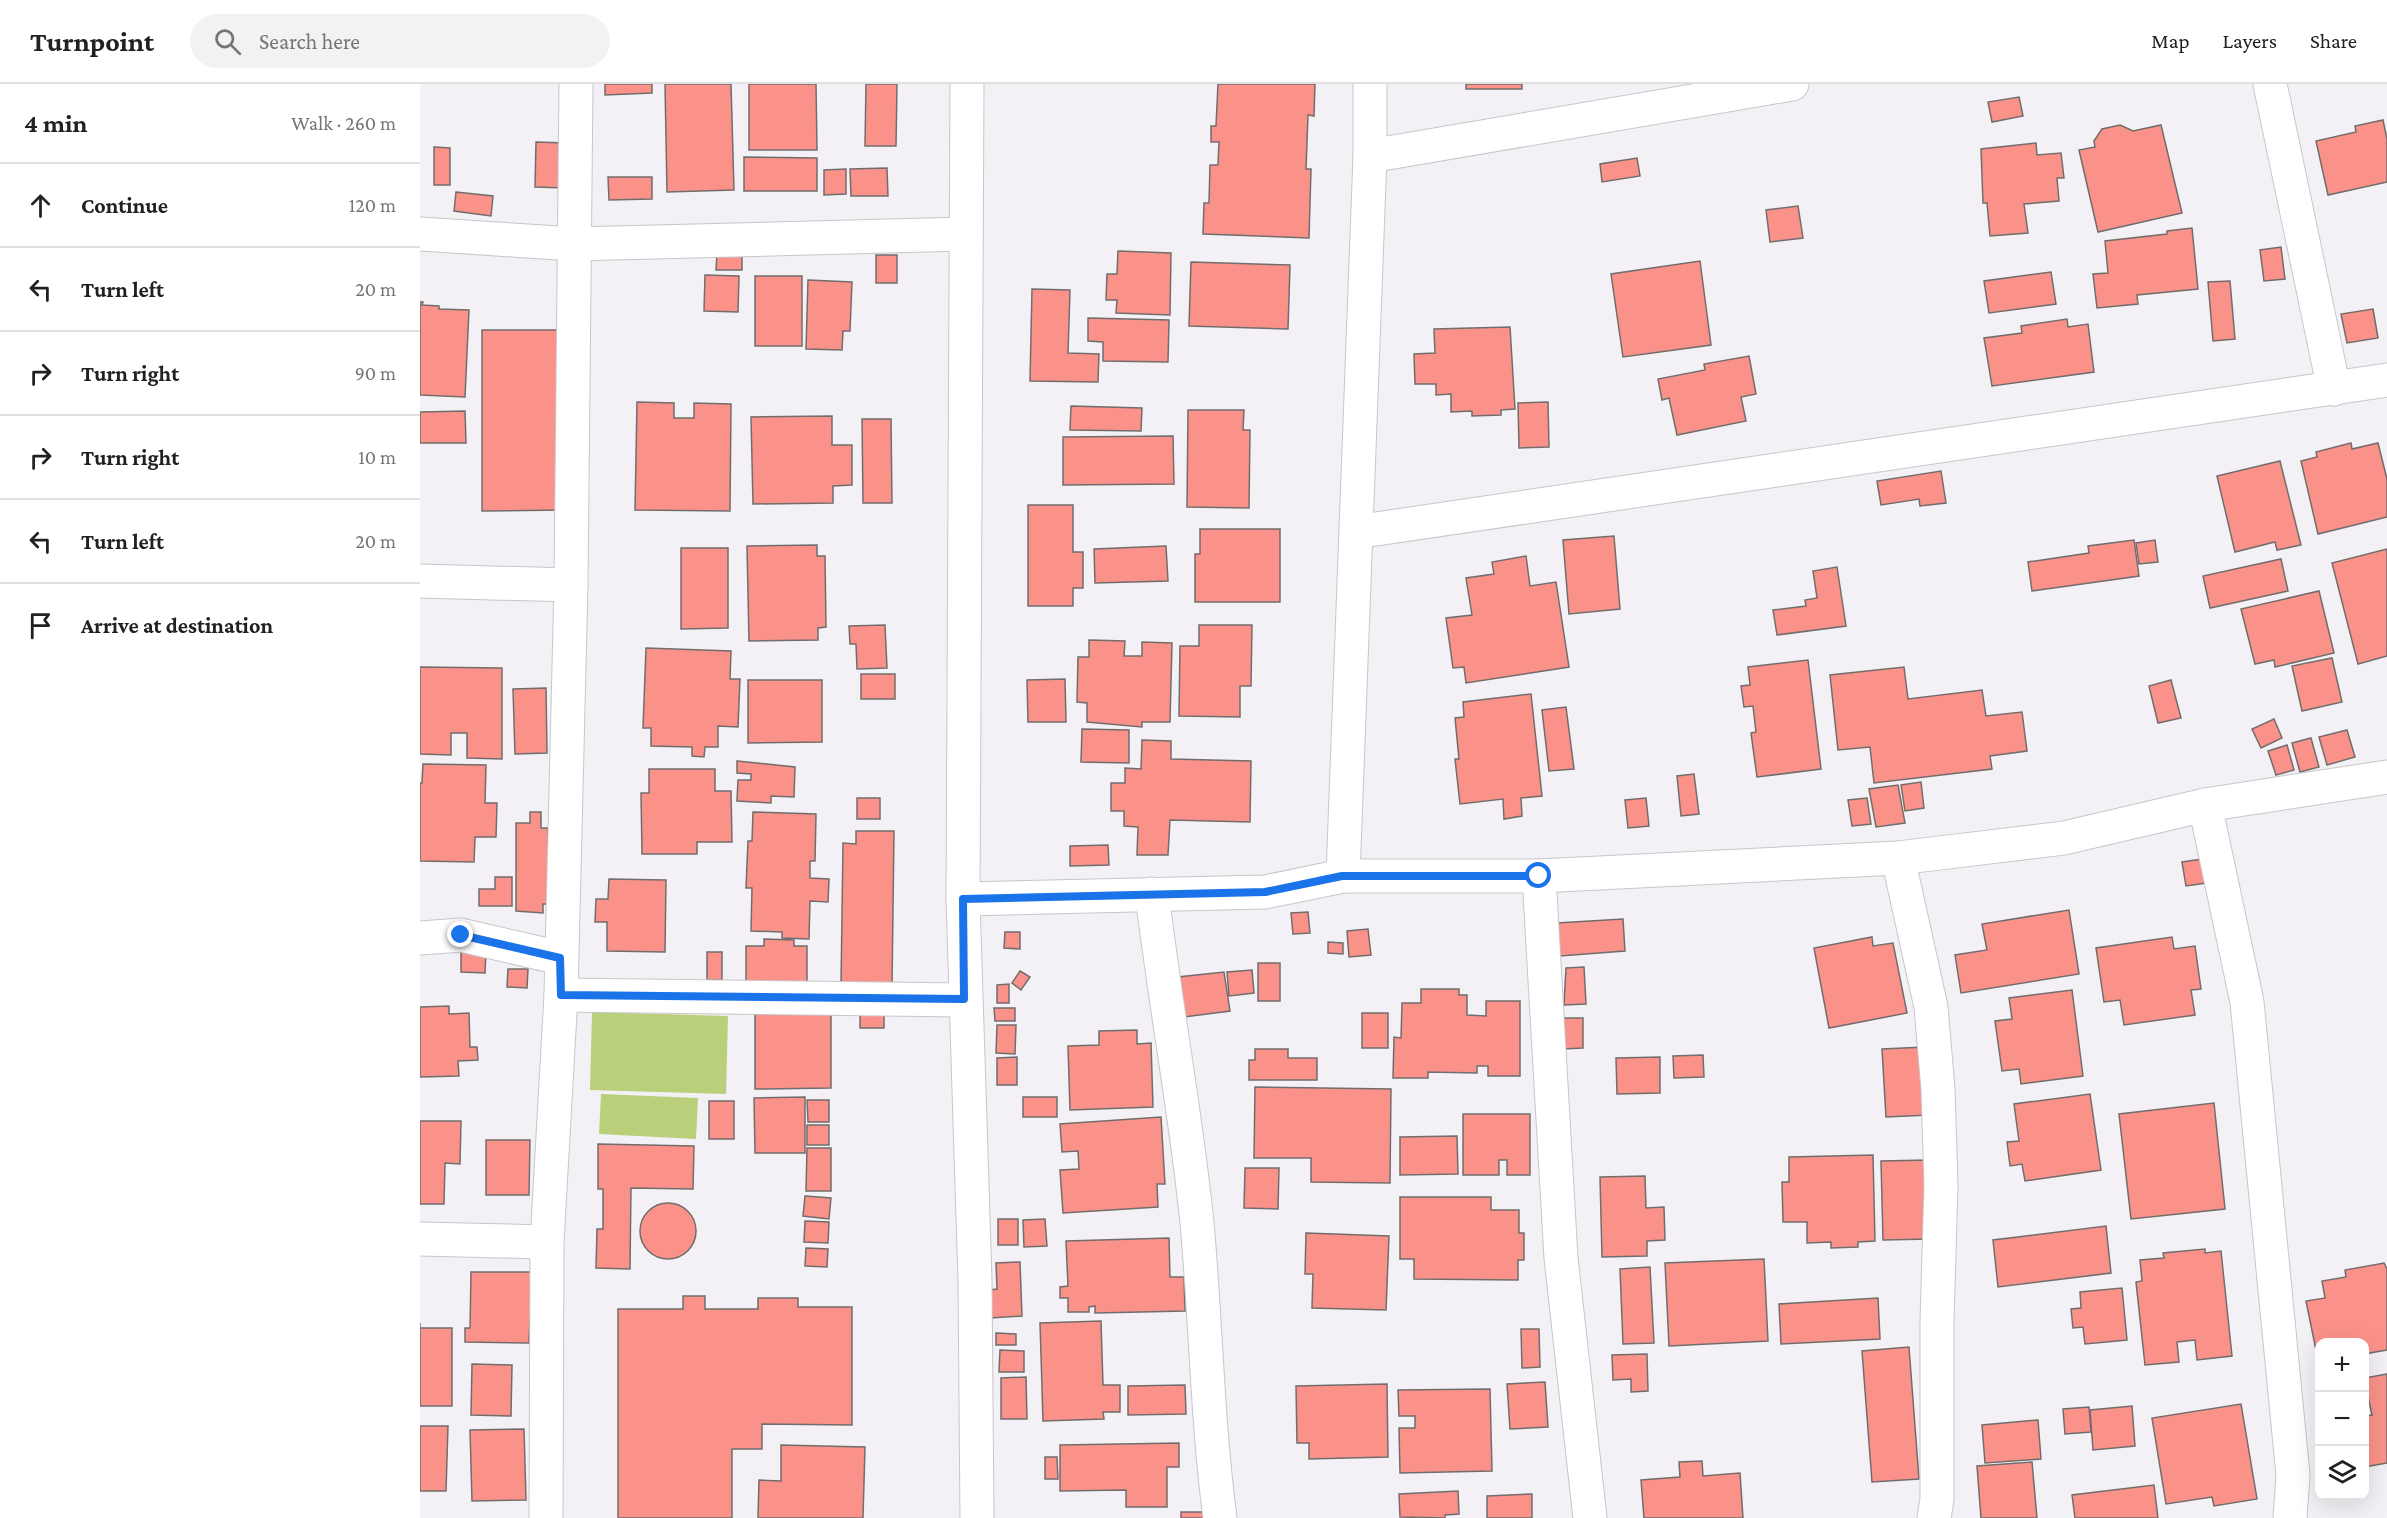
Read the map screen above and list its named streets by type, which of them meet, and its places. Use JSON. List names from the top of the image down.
{
  "page": {
    "header": "Turnpoint",
    "search": "Search here",
    "nav": ["Map", "Layers", "Share"],
    "heading": ["4 min", "Walk · 260 m"],
    "list": [
      ["Continue", "120 m"],
      ["Turn left", "20 m"],
      ["Turn right", "90 m"],
      ["Turn right", "10 m"],
      ["Turn left", "20 m"],
      "Arrive at destination"
    ],
    "map_buttons": ["+", "−"]
  }
}
